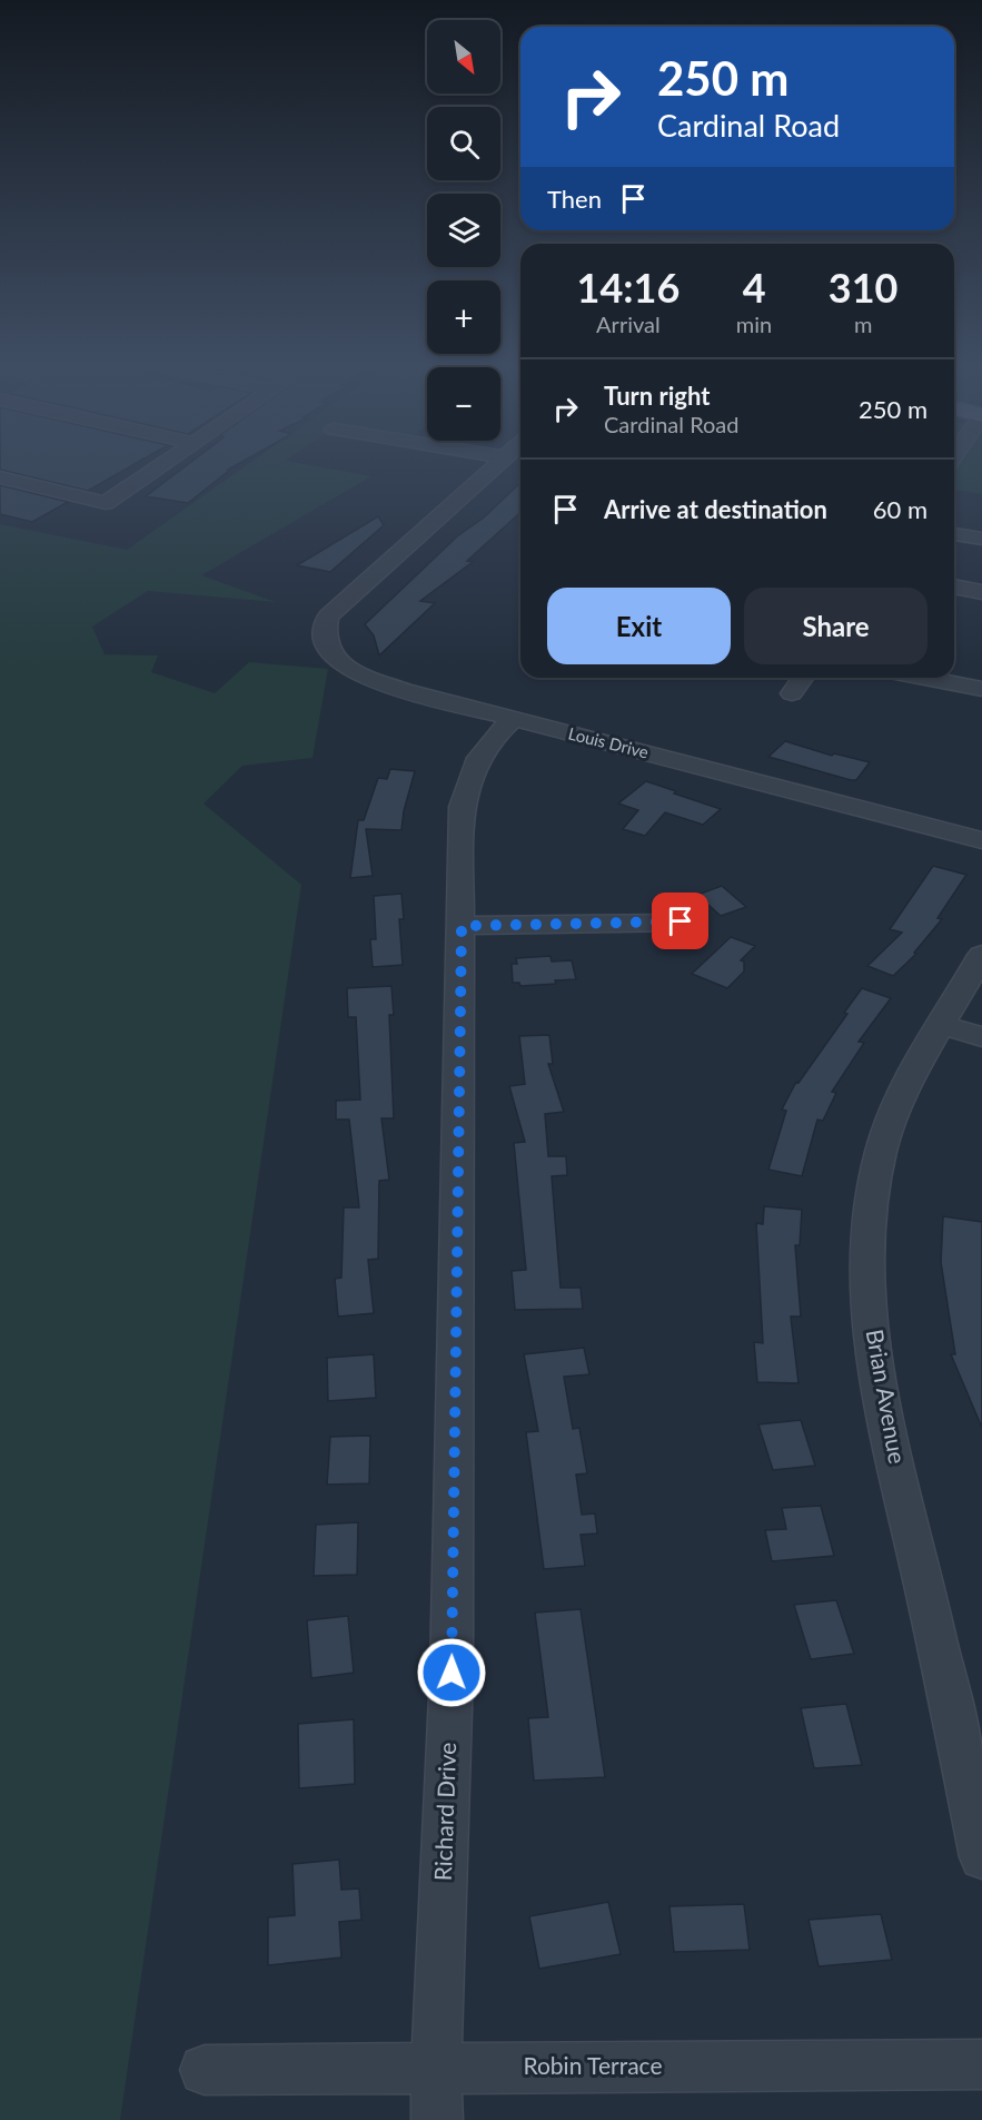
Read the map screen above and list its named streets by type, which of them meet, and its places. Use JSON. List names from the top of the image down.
{
  "streets": {
    "street": [
      "Louis Drive",
      "Brian Avenue",
      "Richard Drive",
      "Robin Terrace"
    ]
  },
  "crossings": [
    ["Louis Drive", "Richard Drive"],
    ["Richard Drive", "Robin Terrace"]
  ],
  "north": "bottom right",
  "page": {
    "map_buttons": ["+", "−"],
    "turn": ["250 m", "Cardinal Road"],
    "then": "Then",
    "eta": [
      "14:16",
      "Arrival",
      "4",
      "min",
      "310",
      "m"
    ],
    "list": [
      {
        "name": "Turn right",
        "note": "Cardinal Road",
        "value": "250 m"
      },
      {
        "name": "Arrive at destination",
        "value": "60 m"
      }
    ],
    "buttons": ["Exit", "Share"]
  }
}
